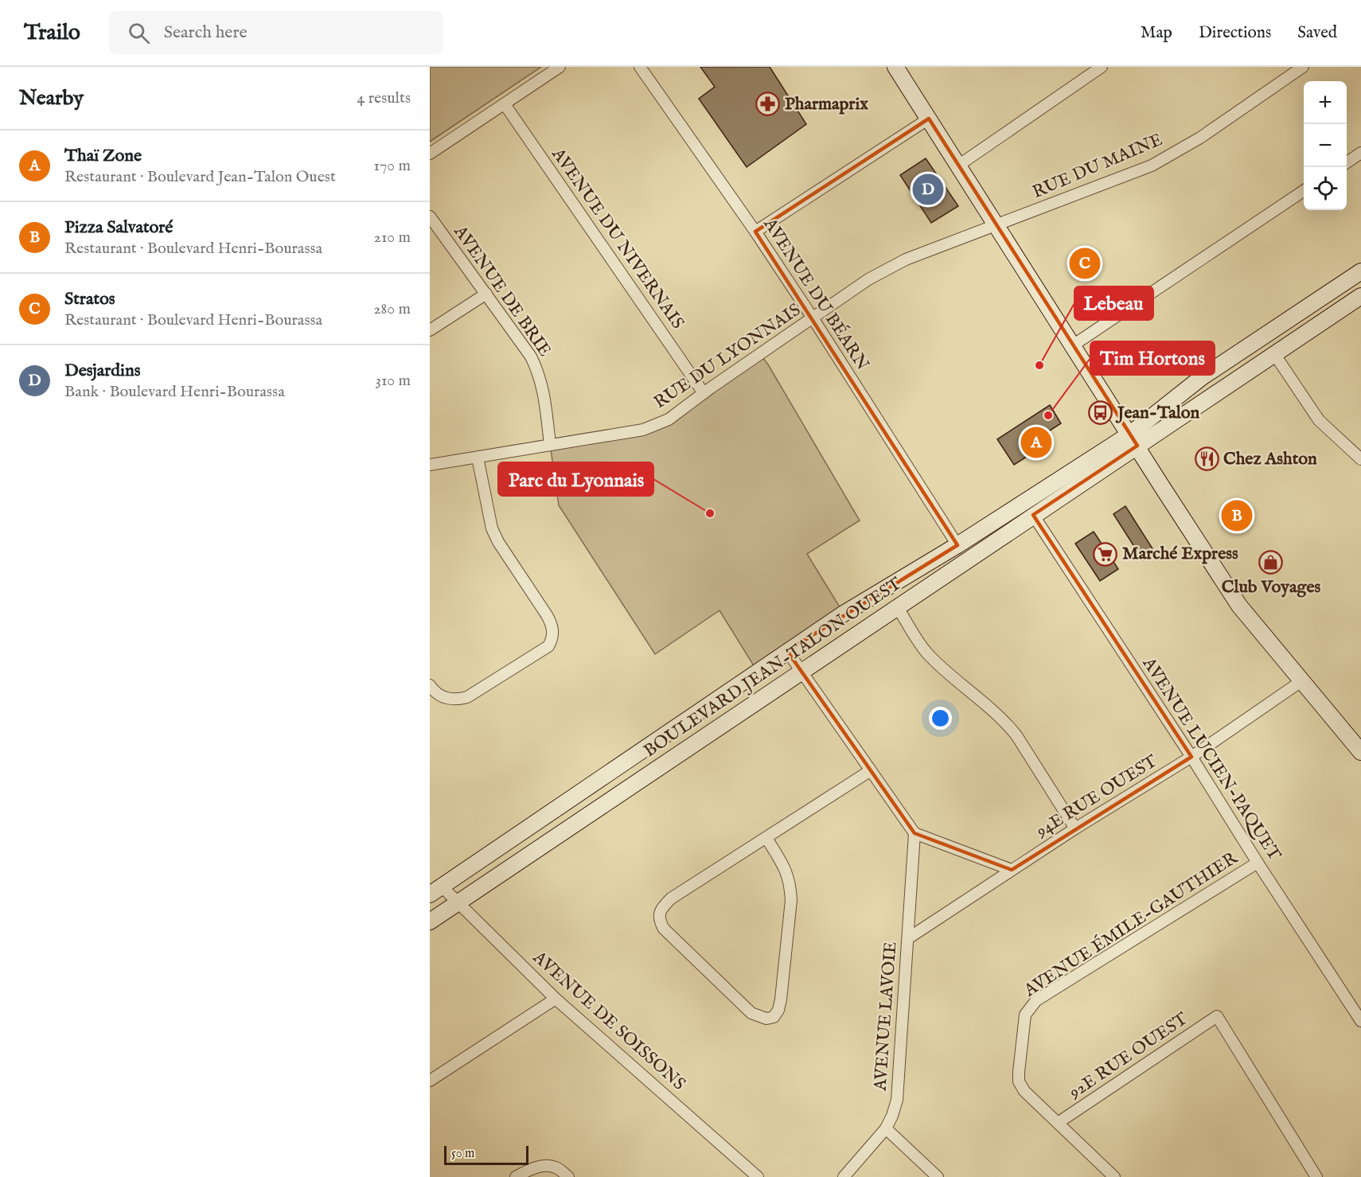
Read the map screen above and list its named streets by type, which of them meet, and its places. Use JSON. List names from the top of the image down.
{
  "streets": {
    "street": [
      "RUE DU MAINE",
      "AVENUE DU NIVERNAIS",
      "AVENUE DE BRIE",
      "AVENUE DU BÉARN",
      "RUE DU LYONNAIS",
      "BOULEVARD JEAN-TALON OUEST",
      "AVENUE LUCIEN-PAQUET",
      "94E RUE OUEST",
      "AVENUE ÉMILE-GAUTHIER",
      "AVENUE LAVOIE",
      "AVENUE DE SOISSONS",
      "92E RUE OUEST"
    ]
  },
  "crossings": [
    ["RUE DU MAINE", "RUE DU LYONNAIS"],
    ["AVENUE DU NIVERNAIS", "RUE DU LYONNAIS"],
    ["AVENUE DE BRIE", "RUE DU LYONNAIS"],
    ["AVENUE DU BÉARN", "RUE DU LYONNAIS"],
    ["AVENUE DU BÉARN", "BOULEVARD JEAN-TALON OUEST"],
    ["BOULEVARD JEAN-TALON OUEST", "AVENUE LUCIEN-PAQUET"],
    ["BOULEVARD JEAN-TALON OUEST", "AVENUE DE SOISSONS"],
    ["AVENUE LUCIEN-PAQUET", "94E RUE OUEST"],
    ["AVENUE LUCIEN-PAQUET", "AVENUE ÉMILE-GAUTHIER"],
    ["94E RUE OUEST", "AVENUE LAVOIE"],
    ["AVENUE ÉMILE-GAUTHIER", "92E RUE OUEST"]
  ],
  "places": {
    "pharmacy": ["Pharmaprix"],
    "other": ["Lebeau", "Tim Hortons", "Parc du Lyonnais"],
    "bus stop": ["Jean-Talon"],
    "restaurant": ["Chez Ashton"],
    "supermarket": ["Marché Express"],
    "shop": ["Club Voyages"]
  },
  "scale_bar": "50 m",
  "page": {
    "header": "Trailo",
    "search": "Search here",
    "nav": ["Map", "Directions", "Saved"],
    "heading": ["Nearby", "4 results"],
    "map_buttons": ["+", "−"],
    "list": [
      {
        "mark": "A",
        "name": "Thaï Zone",
        "note": "Restaurant · Boulevard Jean-Talon Ouest",
        "value": "170 m"
      },
      {
        "mark": "B",
        "name": "Pizza Salvatoré",
        "note": "Restaurant · Boulevard Henri-Bourassa",
        "value": "210 m"
      },
      {
        "mark": "C",
        "name": "Stratos",
        "note": "Restaurant · Boulevard Henri-Bourassa",
        "value": "280 m"
      },
      {
        "mark": "D",
        "name": "Desjardins",
        "note": "Bank · Boulevard Henri-Bourassa",
        "value": "310 m"
      }
    ],
    "pins": [
      "D",
      "C",
      "A",
      "B"
    ],
    "scale": "50 m"
  }
}
